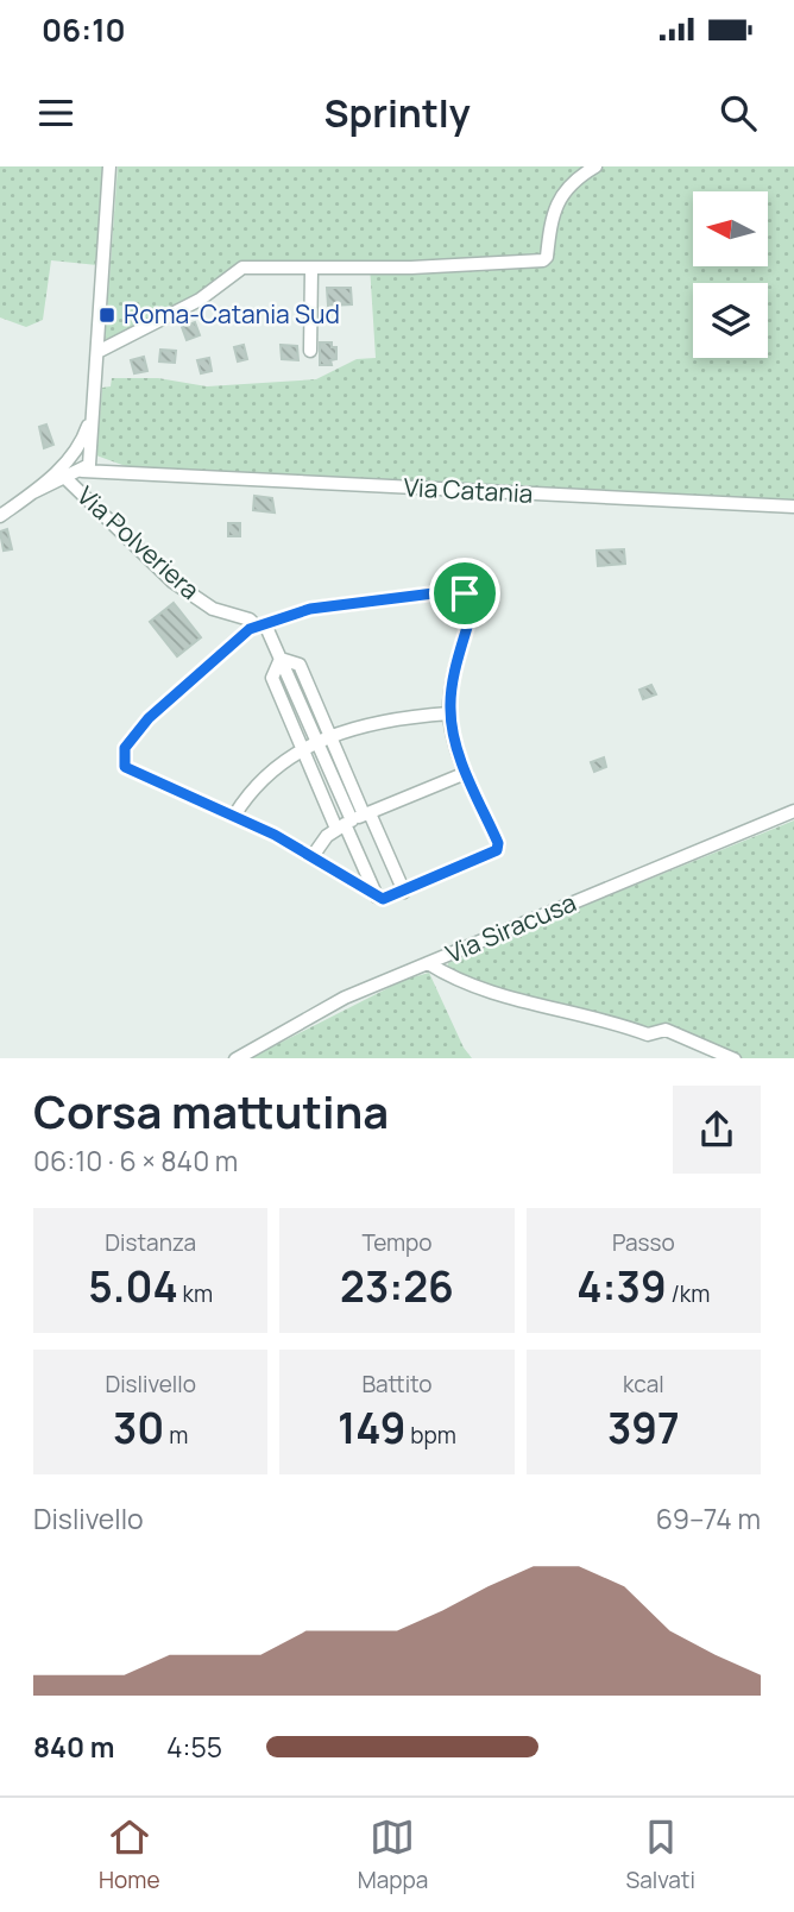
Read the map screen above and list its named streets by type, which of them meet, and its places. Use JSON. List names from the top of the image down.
{
  "streets": {
    "street": ["Via Catania", "Via Polveriera", "Via Siracusa"]
  },
  "places": {
    "transit": ["Roma-Catania Sud"]
  },
  "north": "left",
  "page": {
    "status": "06:10",
    "header": "Sprintly",
    "heading": ["Corsa mattutina", "06:10 · 6 × 840 m"],
    "stats": [
      ["Distanza", "5.04 km"],
      ["Tempo", "23:26"],
      ["Passo", "4:39 /km"],
      ["Dislivello", "30 m"],
      ["Battito", "149 bpm"],
      ["kcal", "397"]
    ],
    "chart": ["Dislivello", "69–74 m"],
    "list": [
      {
        "name": "840 m",
        "note": "4:55"
      }
    ],
    "tabs": ["Home", "Mappa", "Salvati"]
  }
}
